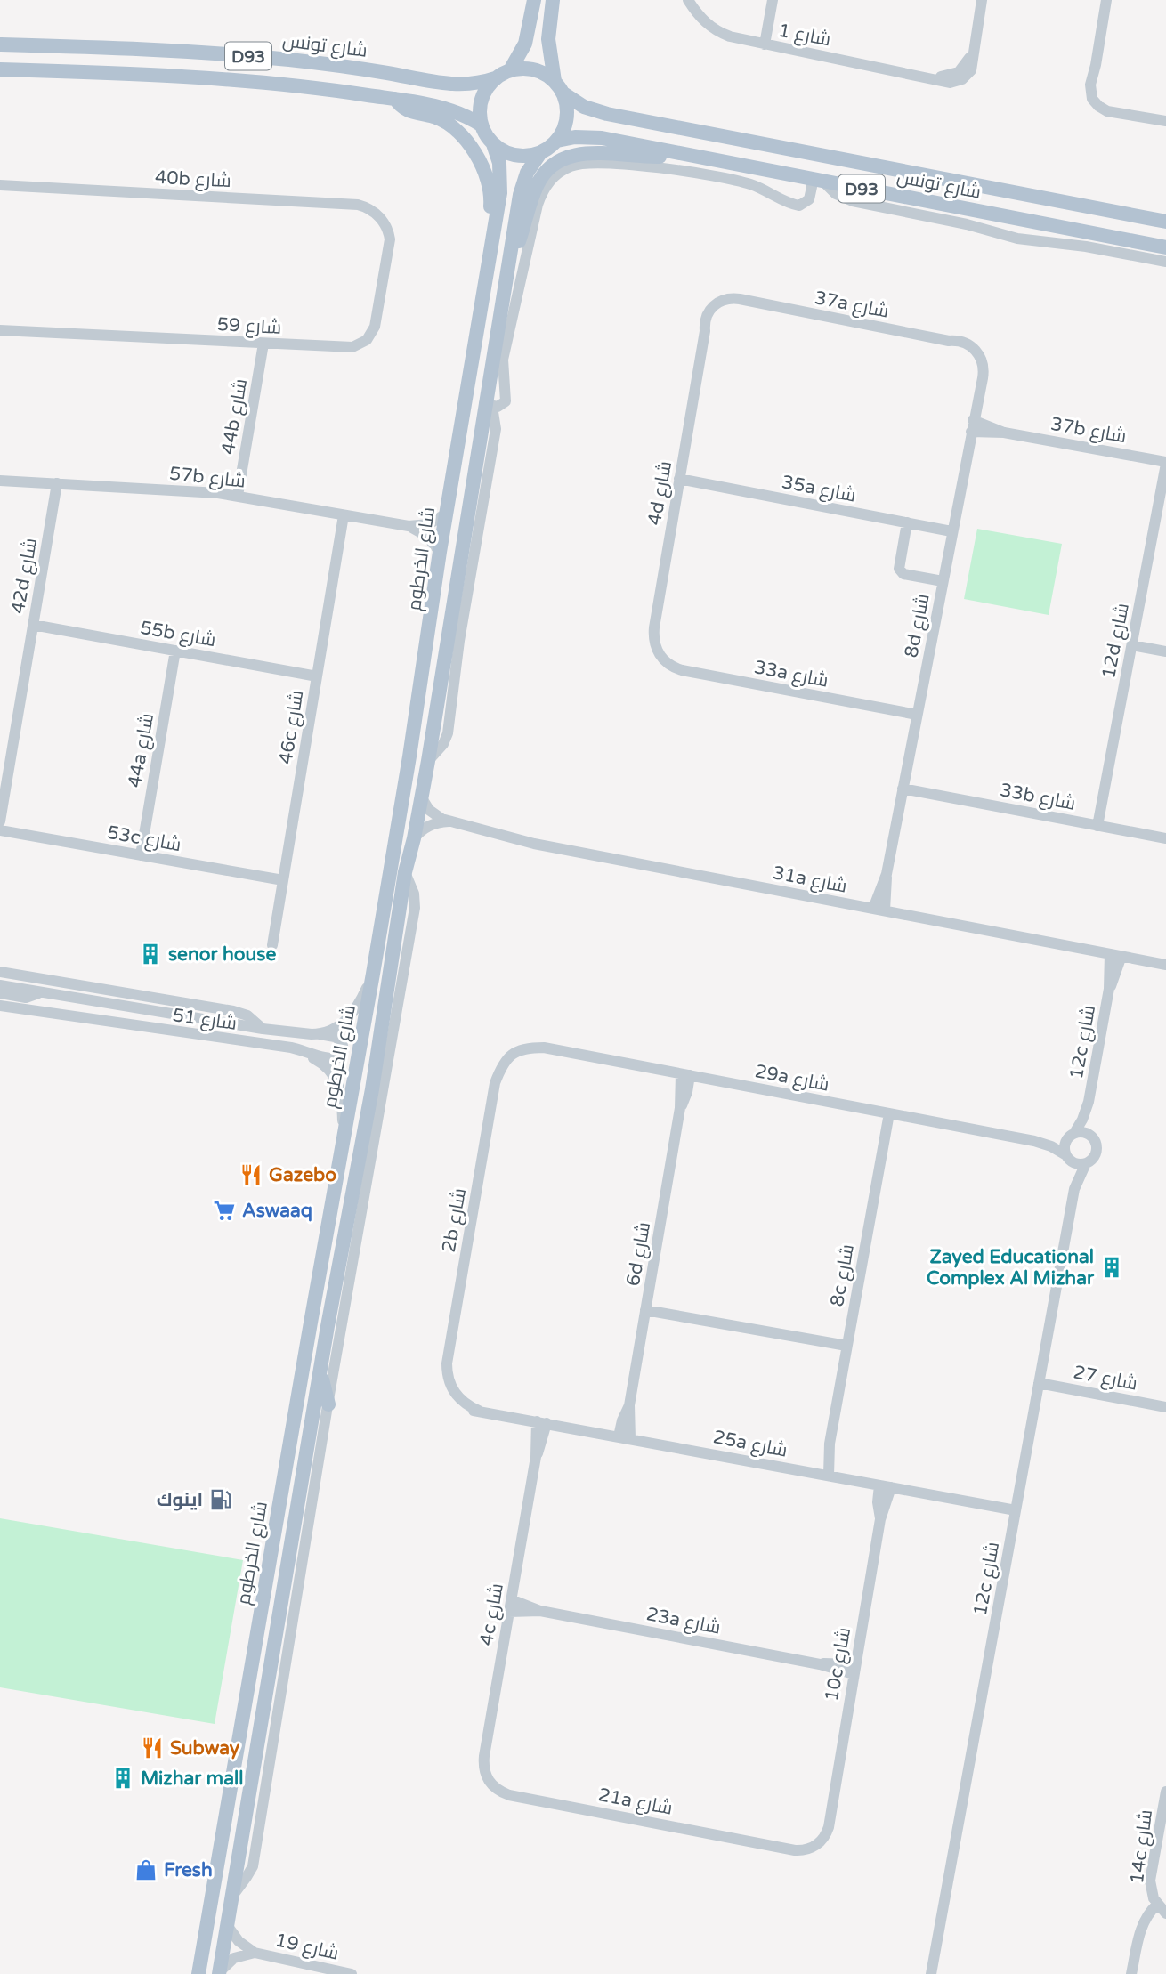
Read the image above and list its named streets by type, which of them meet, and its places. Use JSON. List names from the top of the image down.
{
  "streets": {
    "main road": ["شارع تونس", "D93", "شارع الخرطوم"],
    "street": [
      "شارع 1",
      "40b شارع",
      "37a شارع",
      "شارع 59",
      "44b شارع",
      "37b شارع",
      "57b شارع",
      "35a شارع",
      "4d شارع",
      "42d شارع",
      "8d شارع",
      "55b شارع",
      "12d شارع",
      "33a شارع",
      "46c شارع",
      "44a شارع",
      "33b شارع",
      "53c شارع",
      "31a شارع",
      "شارع 51",
      "12c شارع",
      "29a شارع",
      "2b شارع",
      "6d شارع",
      "8c شارع",
      "شارع 27",
      "25a شارع",
      "4c شارع",
      "23a شارع",
      "10c شارع",
      "21a شارع",
      "14c شارع",
      "شارع 19"
    ]
  },
  "crossings": [
    ["شارع تونس", "D93"],
    ["شارع تونس", "شارع الخرطوم"],
    ["D93", "شارع الخرطوم"],
    ["40b شارع", "شارع 59"],
    ["37a شارع", "4d شارع"],
    ["37a شارع", "8d شارع"],
    ["شارع 59", "44b شارع"],
    ["44b شارع", "57b شارع"],
    ["37b شارع", "8d شارع"],
    ["37b شارع", "12d شارع"],
    ["57b شارع", "شارع الخرطوم"],
    ["57b شارع", "42d شارع"],
    ["57b شارع", "46c شارع"],
    ["35a شارع", "4d شارع"],
    ["35a شارع", "8d شارع"],
    ["4d شارع", "33a شارع"],
    ["شارع الخرطوم", "31a شارع"],
    ["شارع الخرطوم", "شارع 51"],
    ["شارع الخرطوم", "شارع 19"],
    ["42d شارع", "55b شارع"],
    ["8d شارع", "33a شارع"],
    ["8d شارع", "33b شارع"],
    ["8d شارع", "31a شارع"],
    ["55b شارع", "46c شارع"],
    ["55b شارع", "44a شارع"],
    ["12d شارع", "33b شارع"],
    ["46c شارع", "53c شارع"],
    ["44a شارع", "53c شارع"],
    ["31a شارع", "12c شارع"],
    ["12c شارع", "29a شارع"],
    ["12c شارع", "شارع 27"],
    ["12c شارع", "25a شارع"],
    ["29a شارع", "2b شارع"],
    ["29a شارع", "6d شارع"],
    ["29a شارع", "8c شارع"],
    ["2b شارع", "25a شارع"],
    ["6d شارع", "25a شارع"],
    ["8c شارع", "25a شارع"],
    ["25a شارع", "4c شارع"],
    ["25a شارع", "10c شارع"],
    ["4c شارع", "23a شارع"],
    ["4c شارع", "21a شارع"],
    ["23a شارع", "10c شارع"],
    ["10c شارع", "21a شارع"]
  ],
  "places": {
    "building": ["senor house", "Zayed Educational Complex Al Mizhar", "Mizhar mall"],
    "restaurant": ["Gazebo", "Subway"],
    "supermarket": ["Aswaaq"],
    "fuel station": ["اينوك"],
    "shop": ["Fresh"]
  }
}
